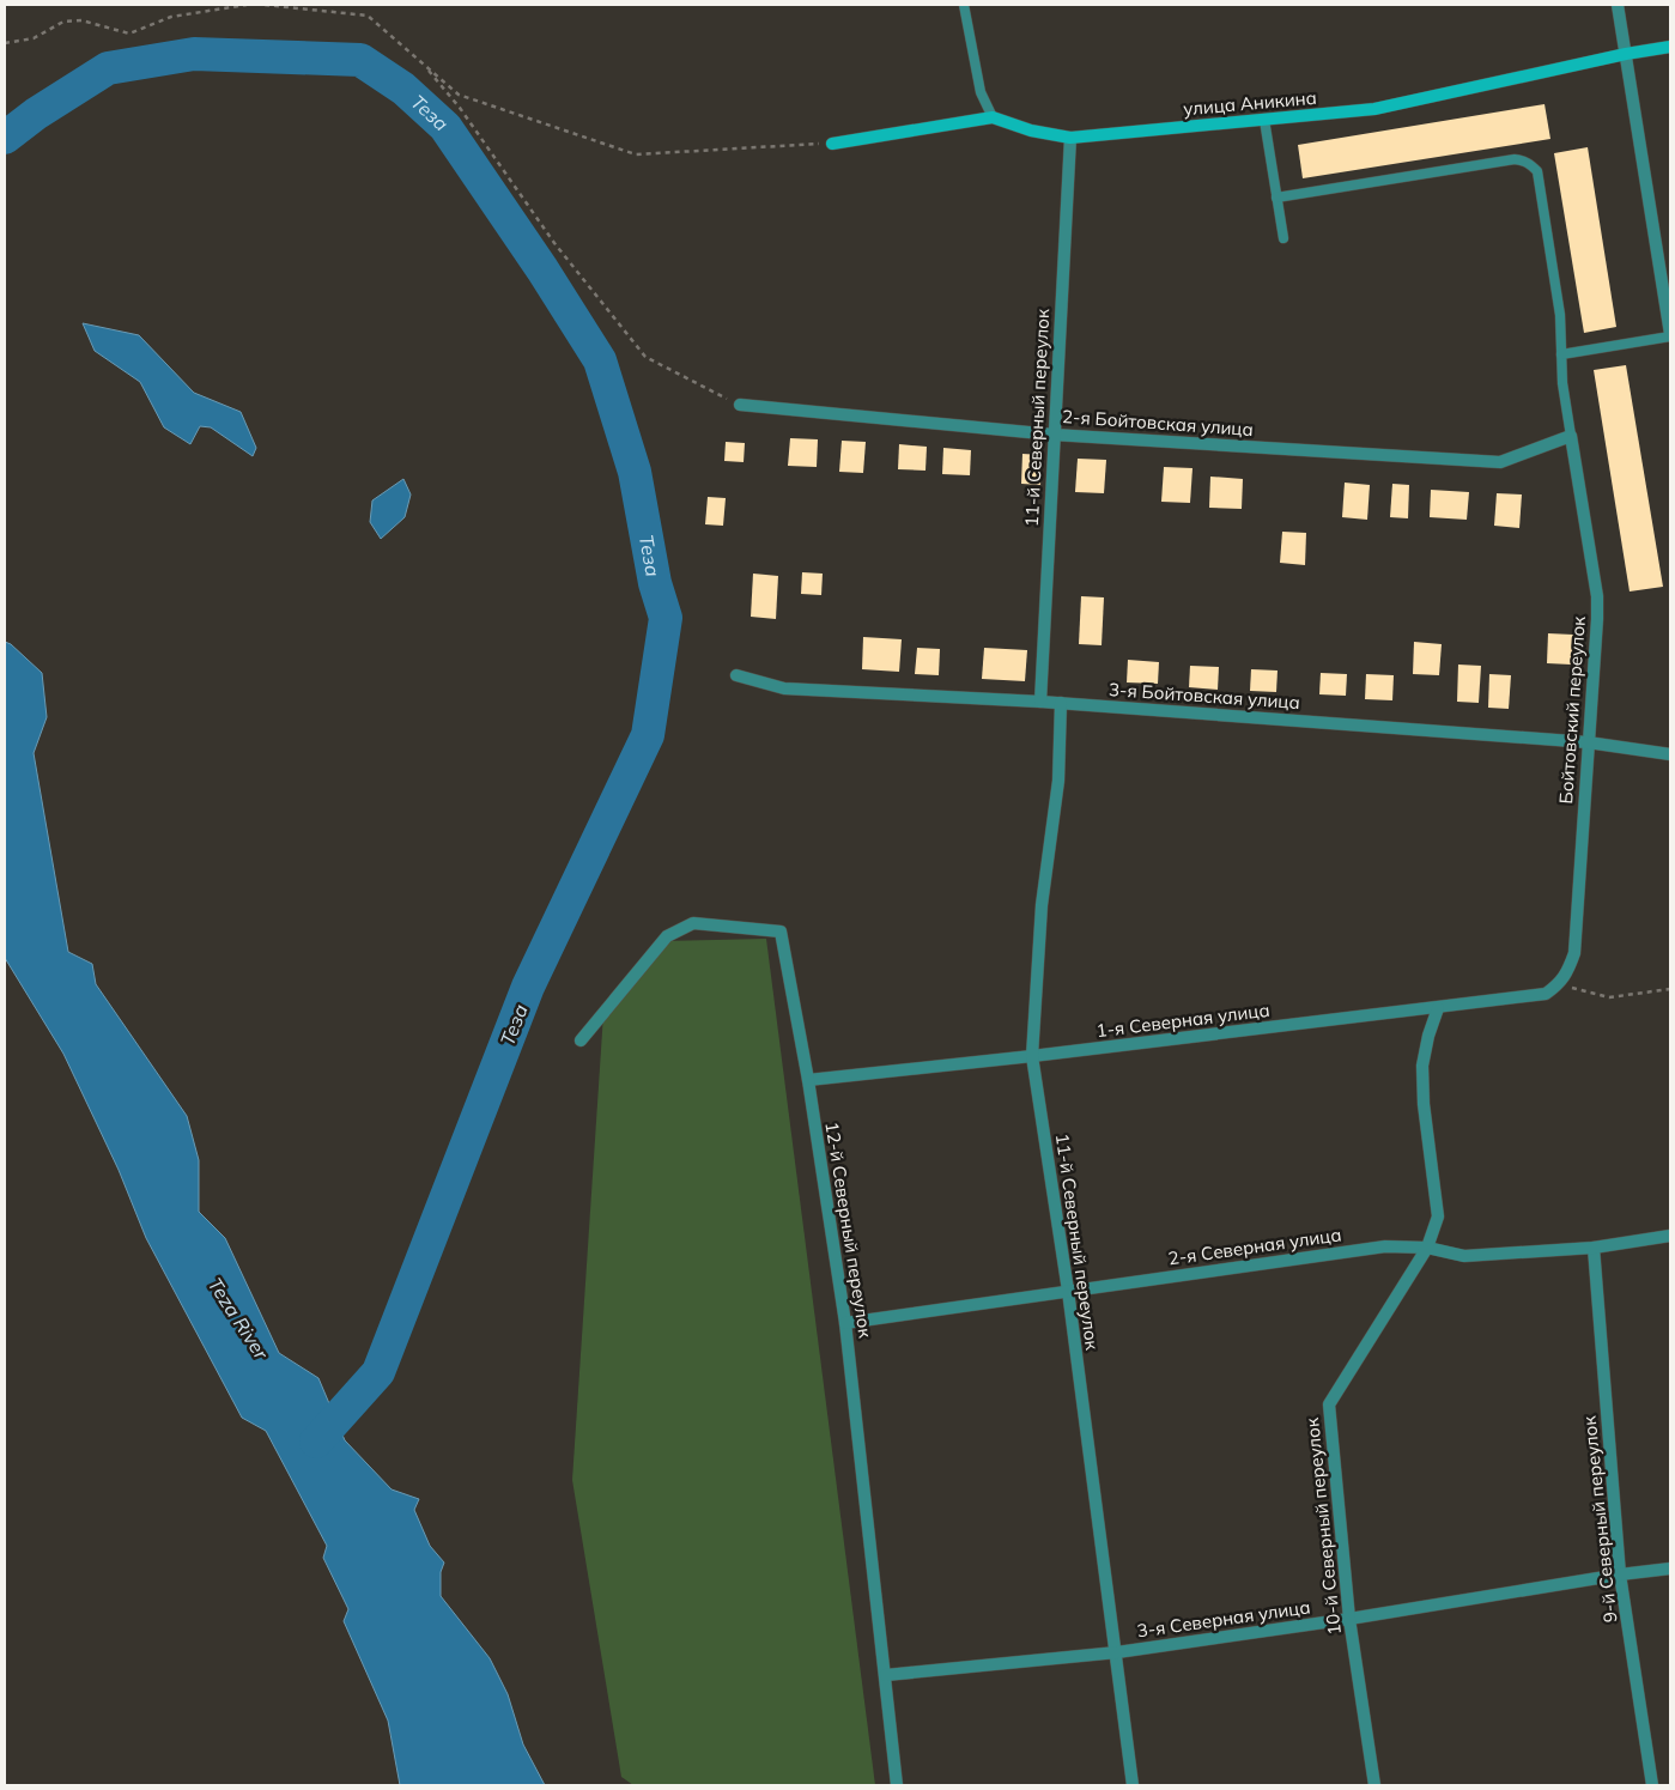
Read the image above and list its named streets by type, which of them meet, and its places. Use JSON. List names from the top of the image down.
{
  "streets": {
    "street": [
      "улица Аникина",
      "11-й Северный переулок",
      "2-я Бойтовская улица",
      "3-я Бойтовская улица",
      "Бойтовский переулок",
      "1-я Северная улица",
      "12-й Северный переулок",
      "2-я Северная улица",
      "9-й Северный переулок",
      "10-й Северный переулок",
      "3-я Северная улица"
    ]
  },
  "crossings": [
    ["улица Аникина", "11-й Северный переулок"],
    ["11-й Северный переулок", "2-я Бойтовская улица"],
    ["11-й Северный переулок", "3-я Бойтовская улица"],
    ["11-й Северный переулок", "1-я Северная улица"],
    ["11-й Северный переулок", "2-я Северная улица"],
    ["11-й Северный переулок", "3-я Северная улица"],
    ["2-я Бойтовская улица", "Бойтовский переулок"],
    ["3-я Бойтовская улица", "Бойтовский переулок"],
    ["Бойтовский переулок", "1-я Северная улица"],
    ["1-я Северная улица", "12-й Северный переулок"],
    ["1-я Северная улица", "10-й Северный переулок"],
    ["12-й Северный переулок", "2-я Северная улица"],
    ["12-й Северный переулок", "3-я Северная улица"],
    ["2-я Северная улица", "9-й Северный переулок"],
    ["2-я Северная улица", "10-й Северный переулок"],
    ["9-й Северный переулок", "3-я Северная улица"],
    ["10-й Северный переулок", "3-я Северная улица"]
  ],
  "water": ["Теза", "Teza River"]
}
